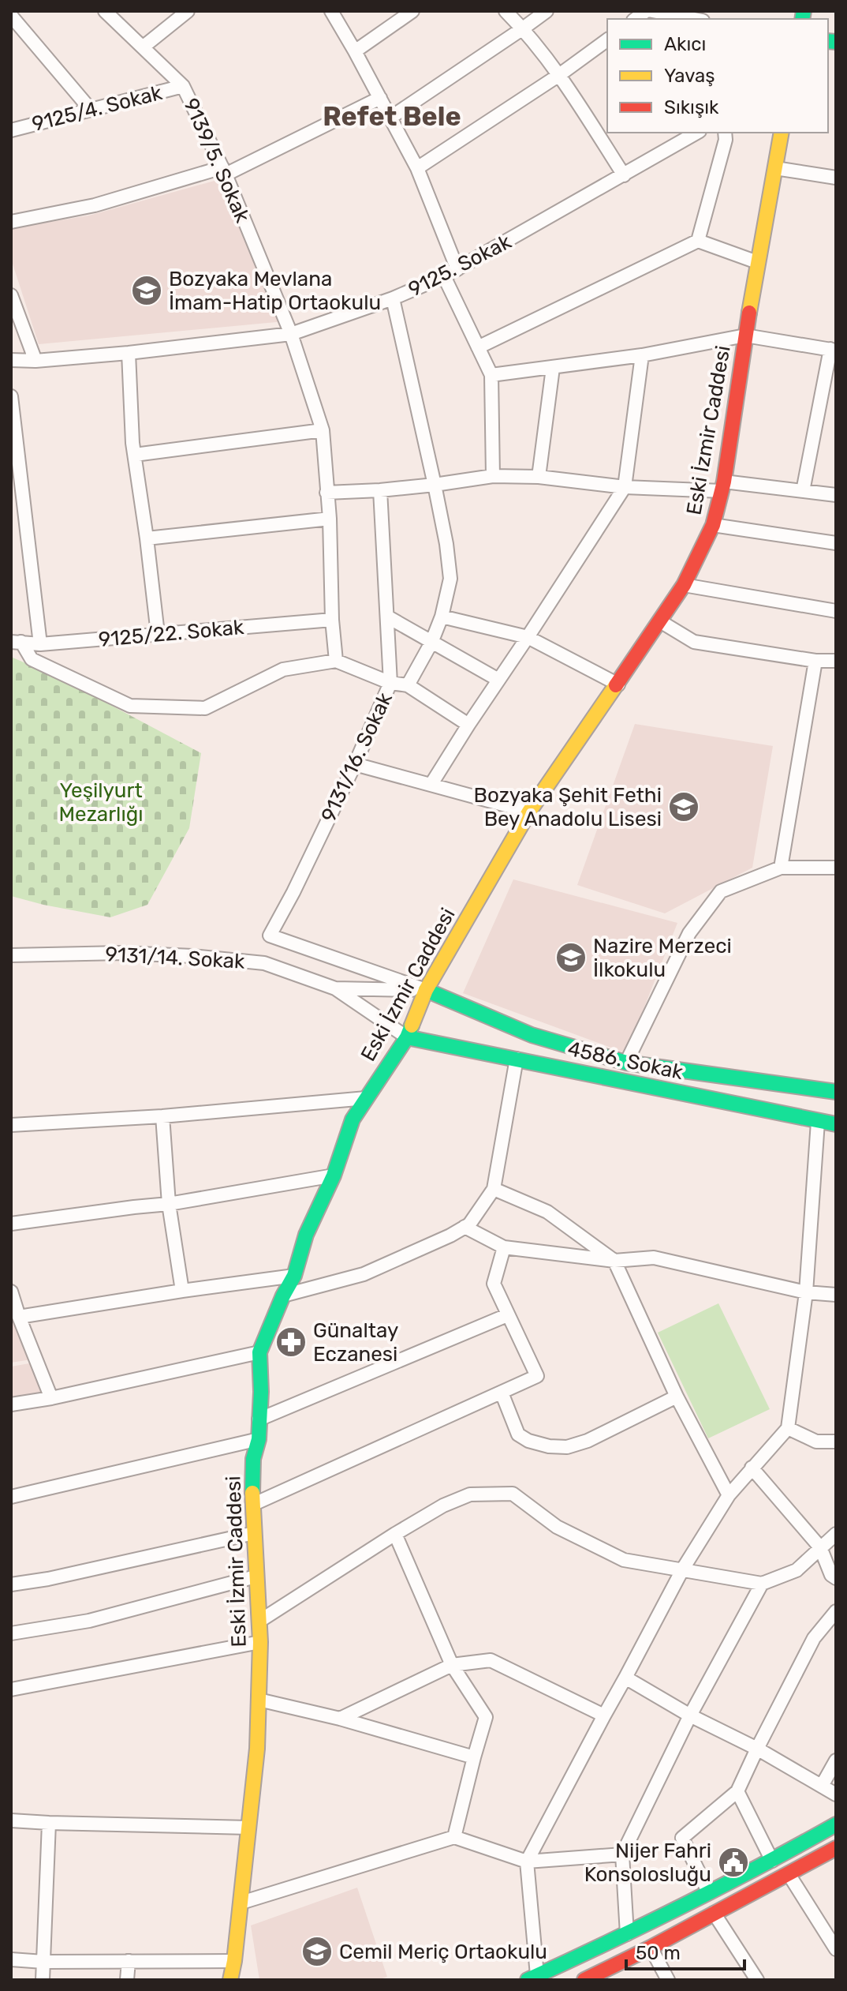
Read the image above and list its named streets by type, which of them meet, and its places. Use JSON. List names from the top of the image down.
{
  "streets": {
    "main road": ["Eski İzmir Caddesi", "4586. Sokak"],
    "street": [
      "9125/4. Sokak",
      "9139/5. Sokak",
      "9125. Sokak",
      "9125/22. Sokak",
      "9131/16. Sokak",
      "9131/14. Sokak"
    ]
  },
  "crossings": [
    ["9125/4. Sokak", "9139/5. Sokak"],
    ["9139/5. Sokak", "9125. Sokak"],
    ["9139/5. Sokak", "9125/22. Sokak"],
    ["Eski İzmir Caddesi", "9131/16. Sokak"],
    ["Eski İzmir Caddesi", "9131/14. Sokak"],
    ["Eski İzmir Caddesi", "4586. Sokak"],
    ["9131/16. Sokak", "9131/14. Sokak"],
    ["9131/16. Sokak", "4586. Sokak"],
    ["9131/14. Sokak", "4586. Sokak"]
  ],
  "districts": ["Refet Bele"],
  "parks": ["Yeşilyurt Mezarlığı"],
  "places": {
    "school or university": [
      "Bozyaka Mevlana İmam-Hatip Ortaokulu",
      "Bozyaka Şehit Fethi Bey Anadolu Lisesi",
      "Nazire Merzeci İlkokulu",
      "Cemil Meriç Ortaokulu"
    ],
    "pharmacy": ["Günaltay Eczanesi"],
    "public building": ["Nijer Fahri Konsolosluğu"]
  },
  "legend": ["Akıcı", "Yavaş", "Sıkışık"],
  "scale_bar": "50 m"
}
